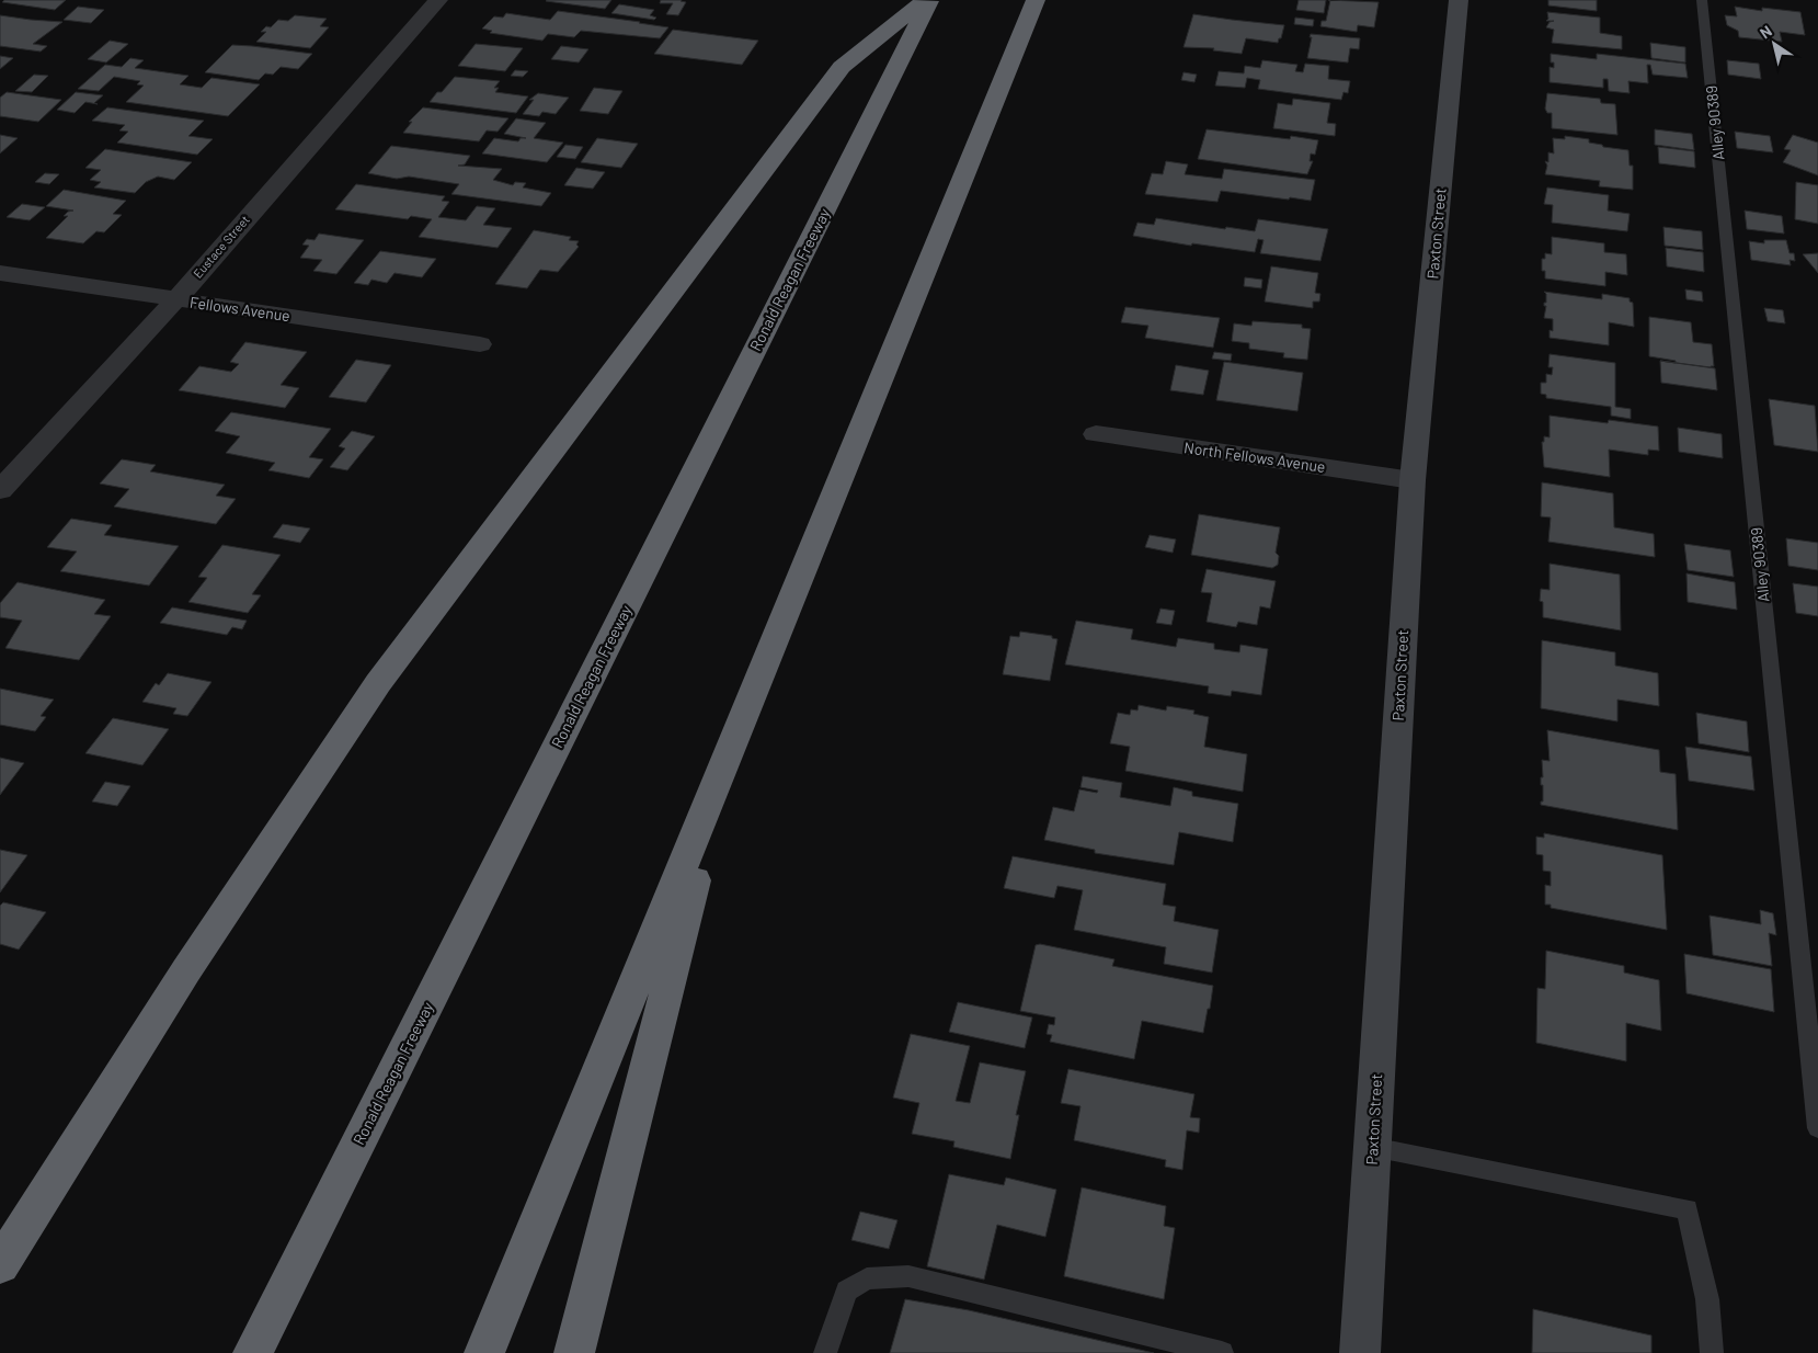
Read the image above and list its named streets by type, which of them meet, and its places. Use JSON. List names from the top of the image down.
{
  "streets": {
    "highway": ["Ronald Reagan Freeway"],
    "street": [
      "Paxton Street",
      "Eustace Street",
      "Fellows Avenue",
      "North Fellows Avenue"
    ],
    "lane": ["Alley 90389"]
  },
  "crossings": [
    ["Paxton Street", "North Fellows Avenue"],
    ["Eustace Street", "Fellows Avenue"]
  ],
  "north": "top left"
}
